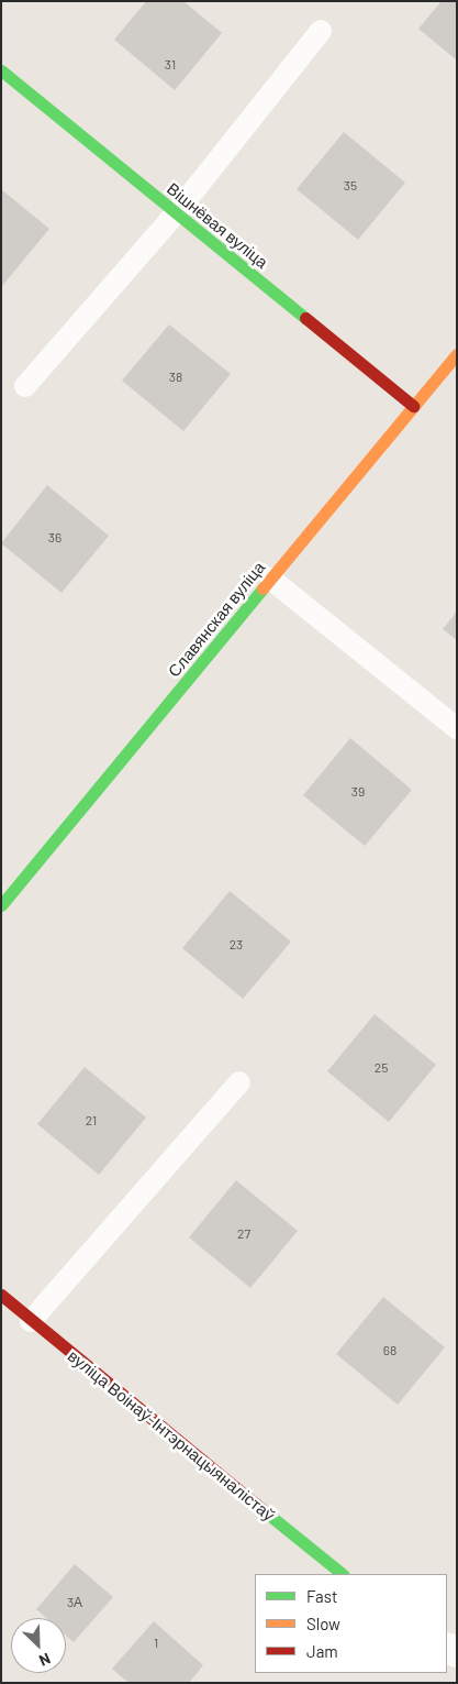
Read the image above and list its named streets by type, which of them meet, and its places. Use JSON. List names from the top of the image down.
{
  "streets": {
    "street": ["Вішнёвая вуліца", "Славянская вуліца", "вуліца Воінаў-Інтэрнацыяналістаў"]
  },
  "crossings": [
    ["Вішнёвая вуліца", "Славянская вуліца"]
  ],
  "house_numbers": [
    "31",
    "35",
    "38",
    "36",
    "39",
    "23",
    "25",
    "21",
    "27",
    "68",
    "3А",
    "1"
  ],
  "legend": ["Fast", "Slow", "Jam"],
  "north": "bottom right"
}
